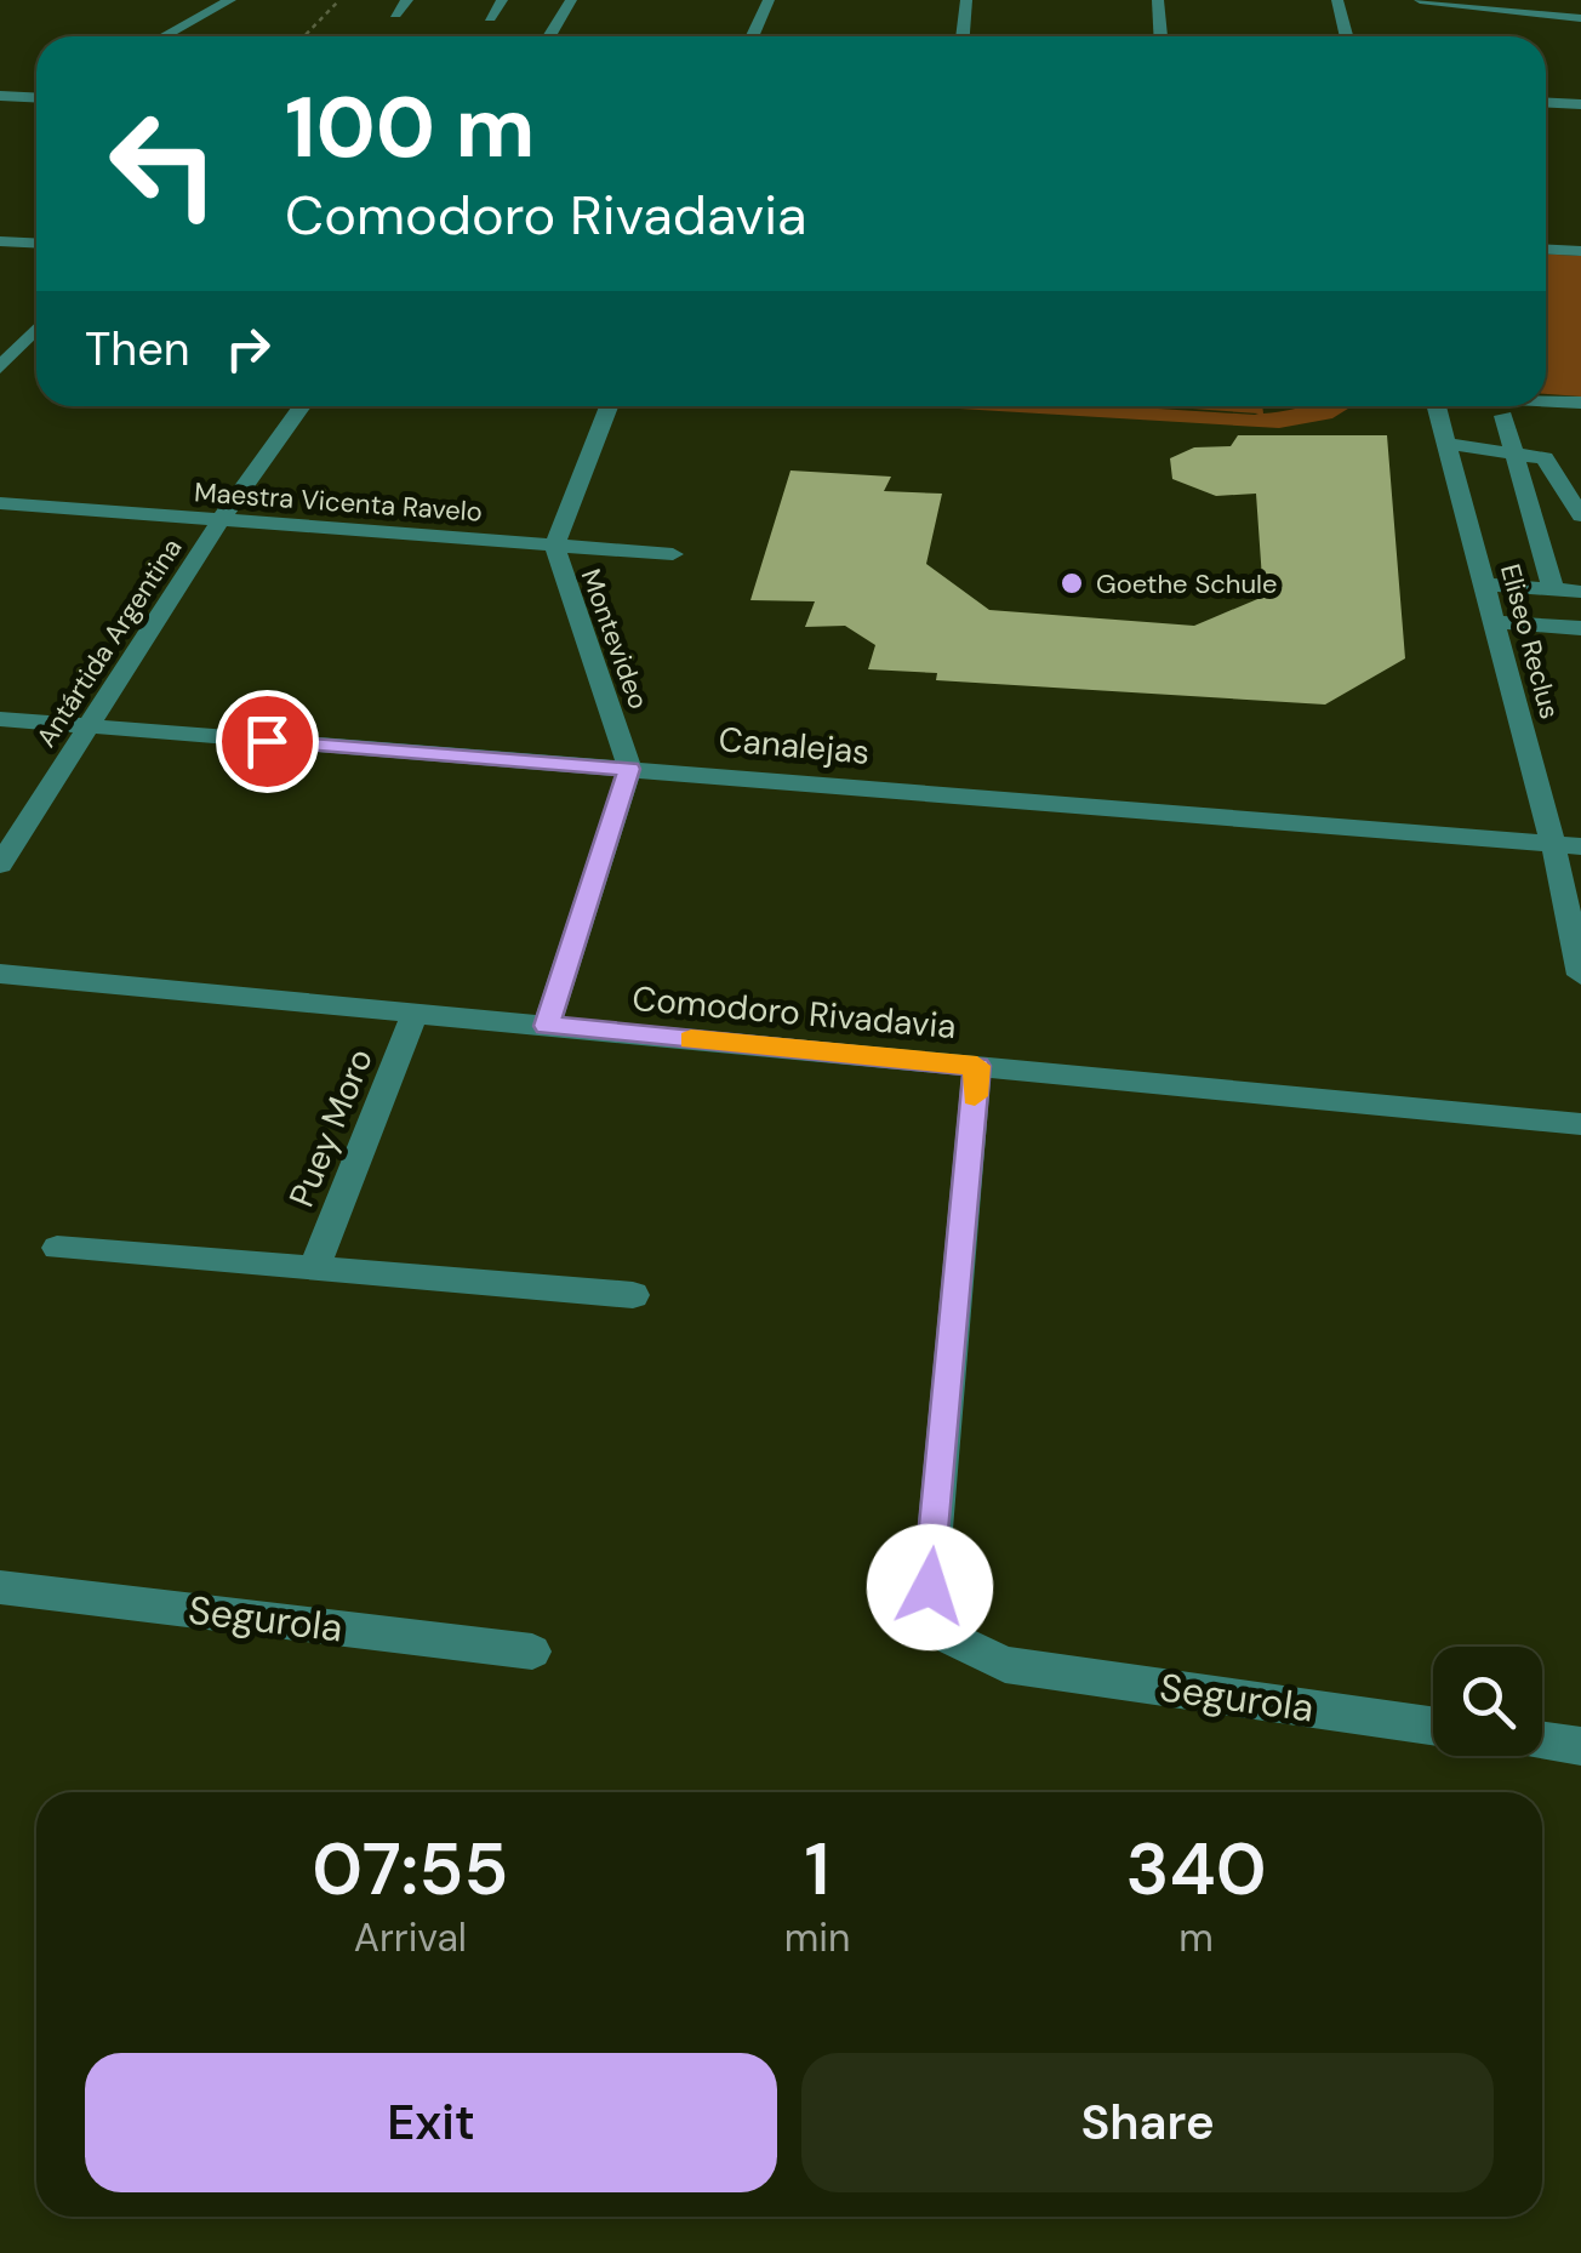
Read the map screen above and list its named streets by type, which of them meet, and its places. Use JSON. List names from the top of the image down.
{
  "streets": {
    "street": [
      "Maestra Vicenta Ravelo",
      "Montevideo",
      "Eliseo Reclus",
      "Antártida Argentina",
      "Canalejas",
      "Comodoro Rivadavia",
      "Puey Moro",
      "Segurola"
    ]
  },
  "crossings": [
    ["Maestra Vicenta Ravelo", "Montevideo"],
    ["Maestra Vicenta Ravelo", "Antártida Argentina"],
    ["Montevideo", "Canalejas"],
    ["Eliseo Reclus", "Canalejas"],
    ["Antártida Argentina", "Canalejas"],
    ["Comodoro Rivadavia", "Puey Moro"],
    ["Comodoro Rivadavia", "Segurola"]
  ],
  "places": ["Goethe Schule"],
  "page": {
    "turn": ["100 m", "Comodoro Rivadavia"],
    "then": "Then",
    "eta": [
      "07:55",
      "Arrival",
      "1",
      "min",
      "340",
      "m"
    ],
    "buttons": ["Exit", "Share"]
  }
}
